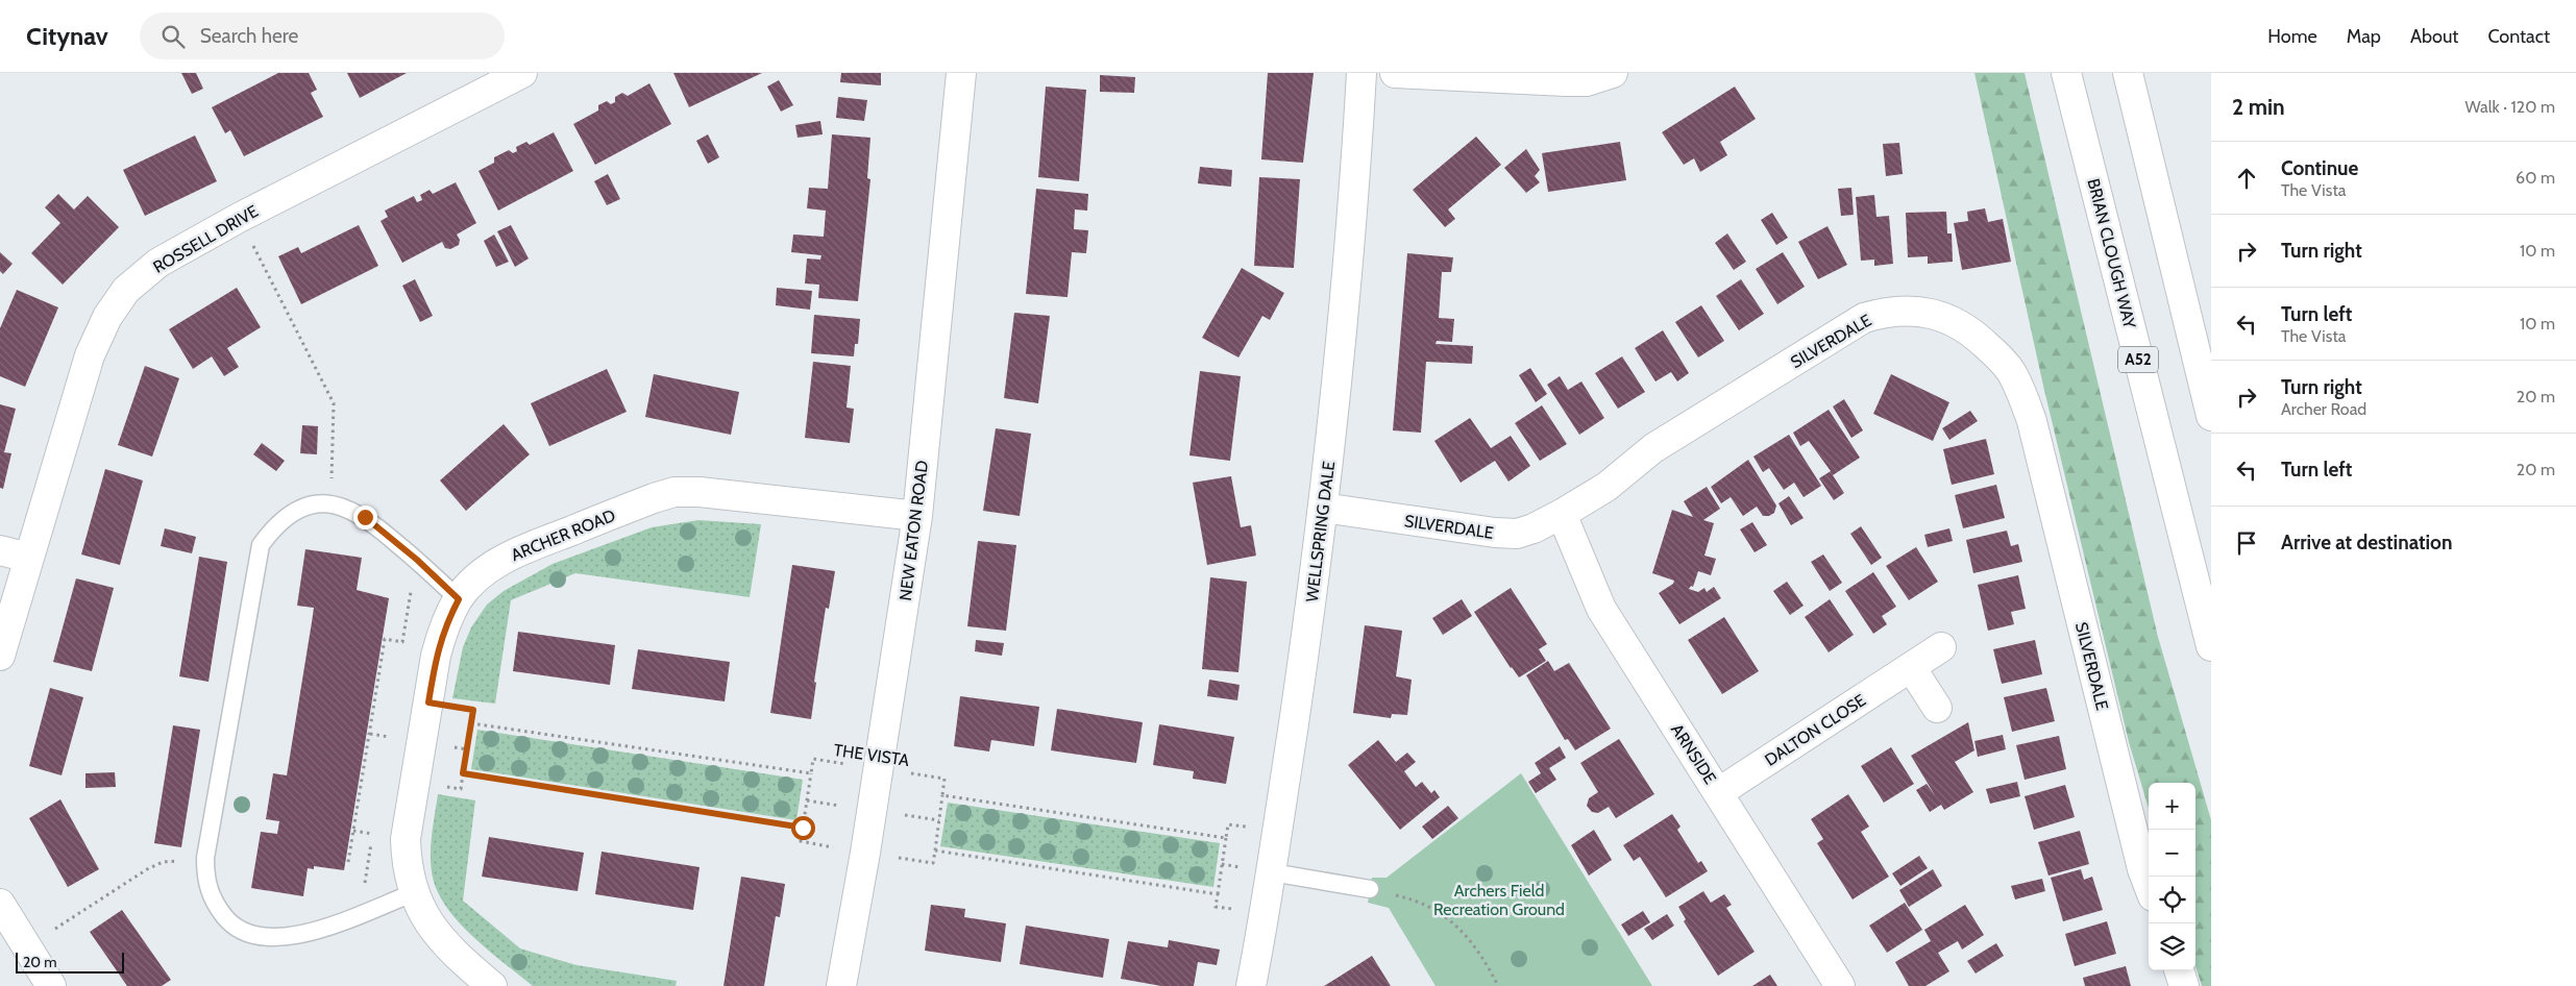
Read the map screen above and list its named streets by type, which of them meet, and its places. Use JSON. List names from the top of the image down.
{
  "streets": {
    "main road": [
      "ROSSELL DRIVE",
      "BRIAN CLOUGH WAY",
      "SILVERDALE",
      "A52",
      "NEW EATON ROAD",
      "WELLSPRING DALE",
      "ARCHER ROAD",
      "DALTON CLOSE",
      "ARNSIDE"
    ],
    "path": ["THE VISTA"]
  },
  "crossings": [
    ["SILVERDALE", "WELLSPRING DALE"],
    ["SILVERDALE", "ARNSIDE"],
    ["NEW EATON ROAD", "ARCHER ROAD"],
    ["NEW EATON ROAD", "THE VISTA"],
    ["DALTON CLOSE", "ARNSIDE"]
  ],
  "parks": ["Archers Field Recreation Ground"],
  "scale_bar": "20 m",
  "page": {
    "header": "Citynav",
    "search": "Search here",
    "nav": [
      "Home",
      "Map",
      "About",
      "Contact"
    ],
    "heading": ["2 min", "Walk · 120 m"],
    "list": [
      ["Continue", "The Vista", "60 m"],
      ["Turn right", "10 m"],
      ["Turn left", "The Vista", "10 m"],
      ["Turn right", "Archer Road", "20 m"],
      ["Turn left", "20 m"],
      "Arrive at destination"
    ],
    "map_buttons": ["+", "−"],
    "scale": "20 m"
  }
}
